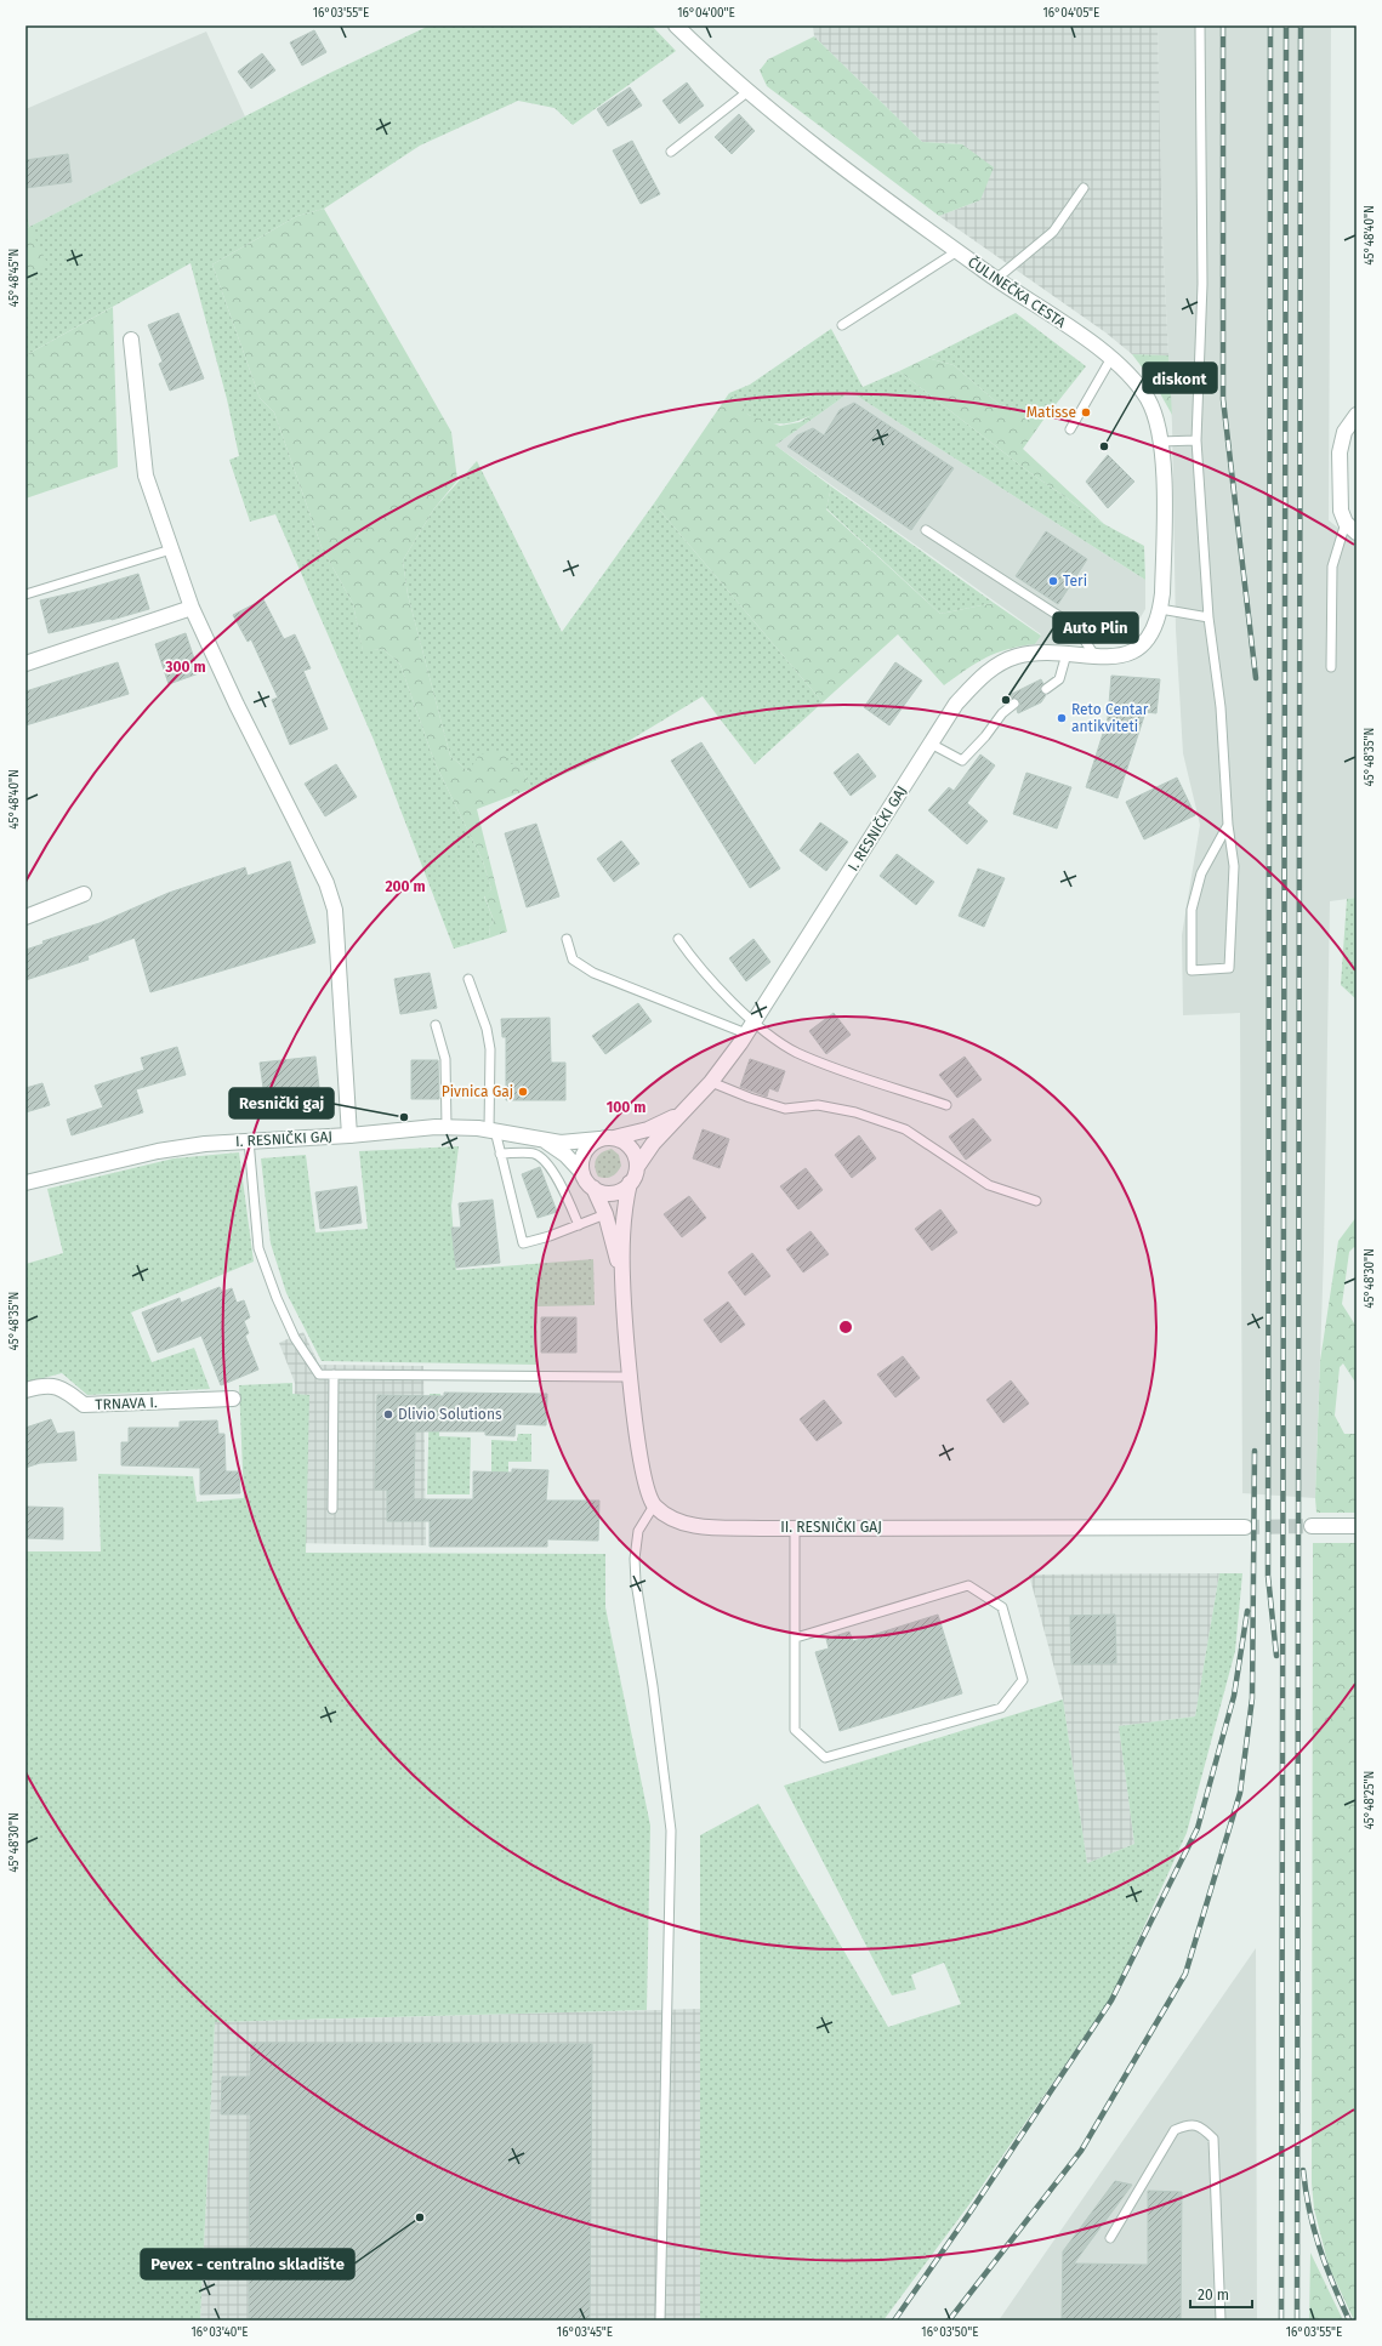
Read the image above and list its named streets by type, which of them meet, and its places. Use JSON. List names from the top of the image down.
{
  "streets": {
    "street": [
      "ČULINEČKA CESTA",
      "I. RESNIČKI GAJ",
      "TRNAVA I.",
      "II. RESNIČKI GAJ"
    ]
  },
  "crossings": [
    ["ČULINEČKA CESTA", "I. RESNIČKI GAJ"]
  ],
  "places": [
    "Matisse",
    "diskont",
    "Teri",
    "Auto Plin",
    "Reto Centar antikviteti",
    "Pivnica Gaj",
    "Resnički gaj",
    "Dlivio Solutions",
    "Pevex - centralno skladište"
  ],
  "scale_bar": "20 m",
  "coordinates": [
    "16°03'55\"E",
    "16°04'00\"E",
    "16°04'05\"E",
    "45°48'40\"N",
    "45°48'45\"N",
    "45°48'35\"N",
    "45°48'30\"N",
    "45°48'25\"N",
    "16°03'40\"E",
    "16°03'45\"E",
    "16°03'50\"E"
  ],
  "rings": ["300 m", "200 m", "100 m"]
}
